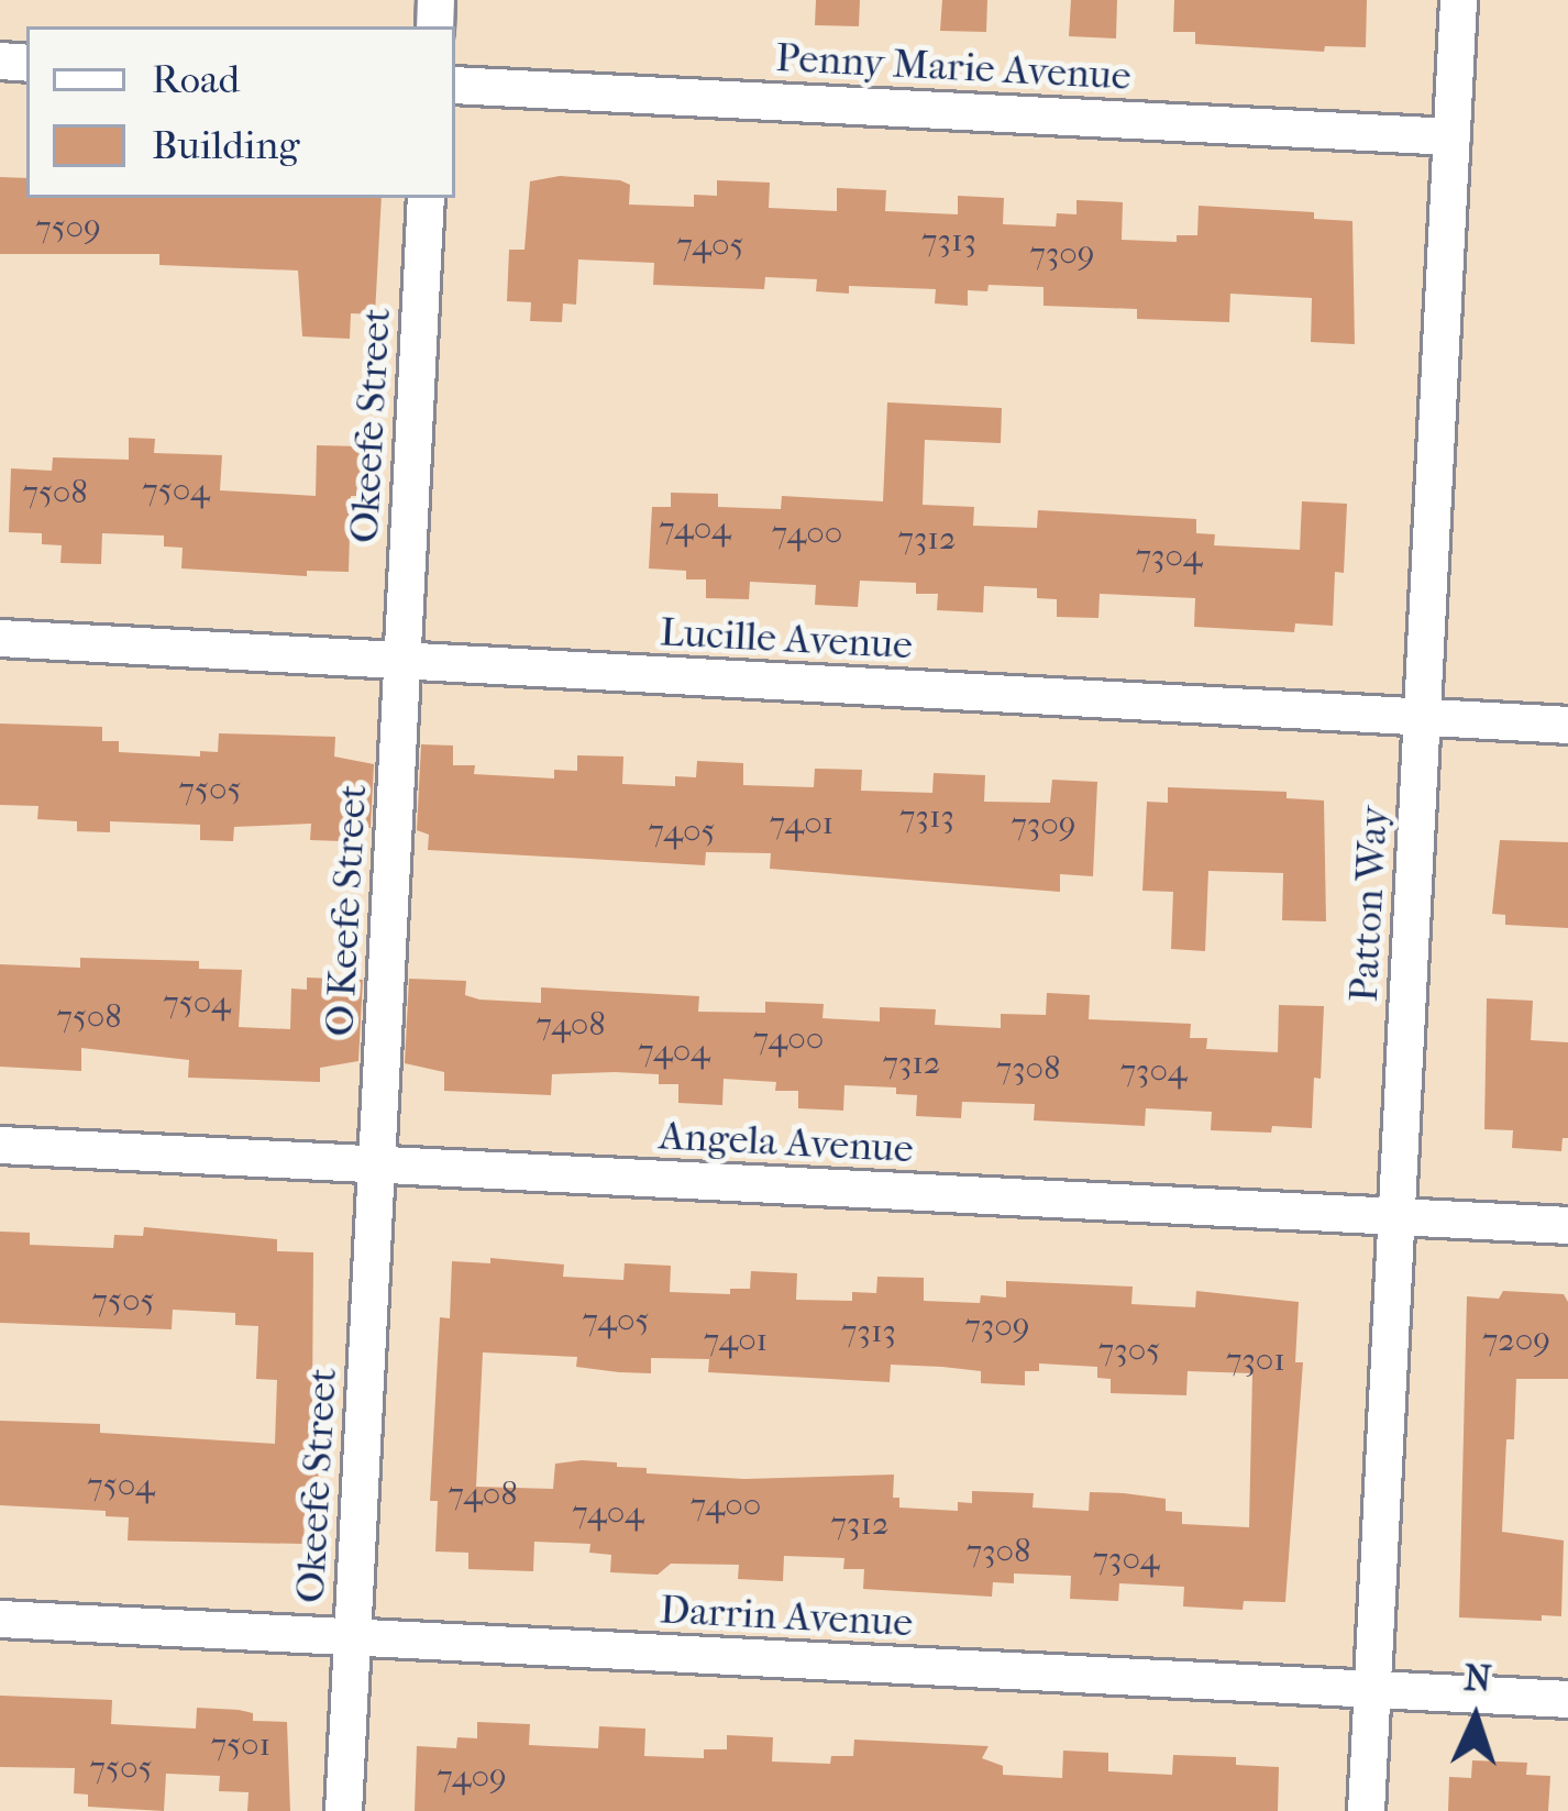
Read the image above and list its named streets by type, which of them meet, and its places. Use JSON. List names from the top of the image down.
{
  "streets": {
    "street": [
      "Penny Marie Avenue",
      "Okeefe Street",
      "Lucille Avenue",
      "Patton Way",
      "O Keefe Street",
      "Angela Avenue",
      "Darrin Avenue"
    ]
  },
  "crossings": [
    ["Penny Marie Avenue", "Patton Way"],
    ["Okeefe Street", "Lucille Avenue"],
    ["Okeefe Street", "O Keefe Street"],
    ["Okeefe Street", "Angela Avenue"],
    ["Okeefe Street", "Darrin Avenue"],
    ["Lucille Avenue", "Patton Way"],
    ["Lucille Avenue", "O Keefe Street"],
    ["Patton Way", "Angela Avenue"],
    ["Patton Way", "Darrin Avenue"],
    ["O Keefe Street", "Angela Avenue"]
  ],
  "house_numbers": [
    "7509",
    "7313",
    "7405",
    "7309",
    "7504",
    "7508",
    "7404",
    "7400",
    "7312",
    "7304",
    "7505",
    "7313",
    "7401",
    "7309",
    "7405",
    "7504",
    "7508",
    "7408",
    "7400",
    "7404",
    "7312",
    "7308",
    "7304",
    "7505",
    "7405",
    "7309",
    "7313",
    "7401",
    "7209",
    "7305",
    "7301",
    "7504",
    "7408",
    "7400",
    "7404",
    "7312",
    "7308",
    "7304",
    "7501",
    "7505",
    "7409"
  ],
  "legend": ["Road", "Building"],
  "north": "top"
}
